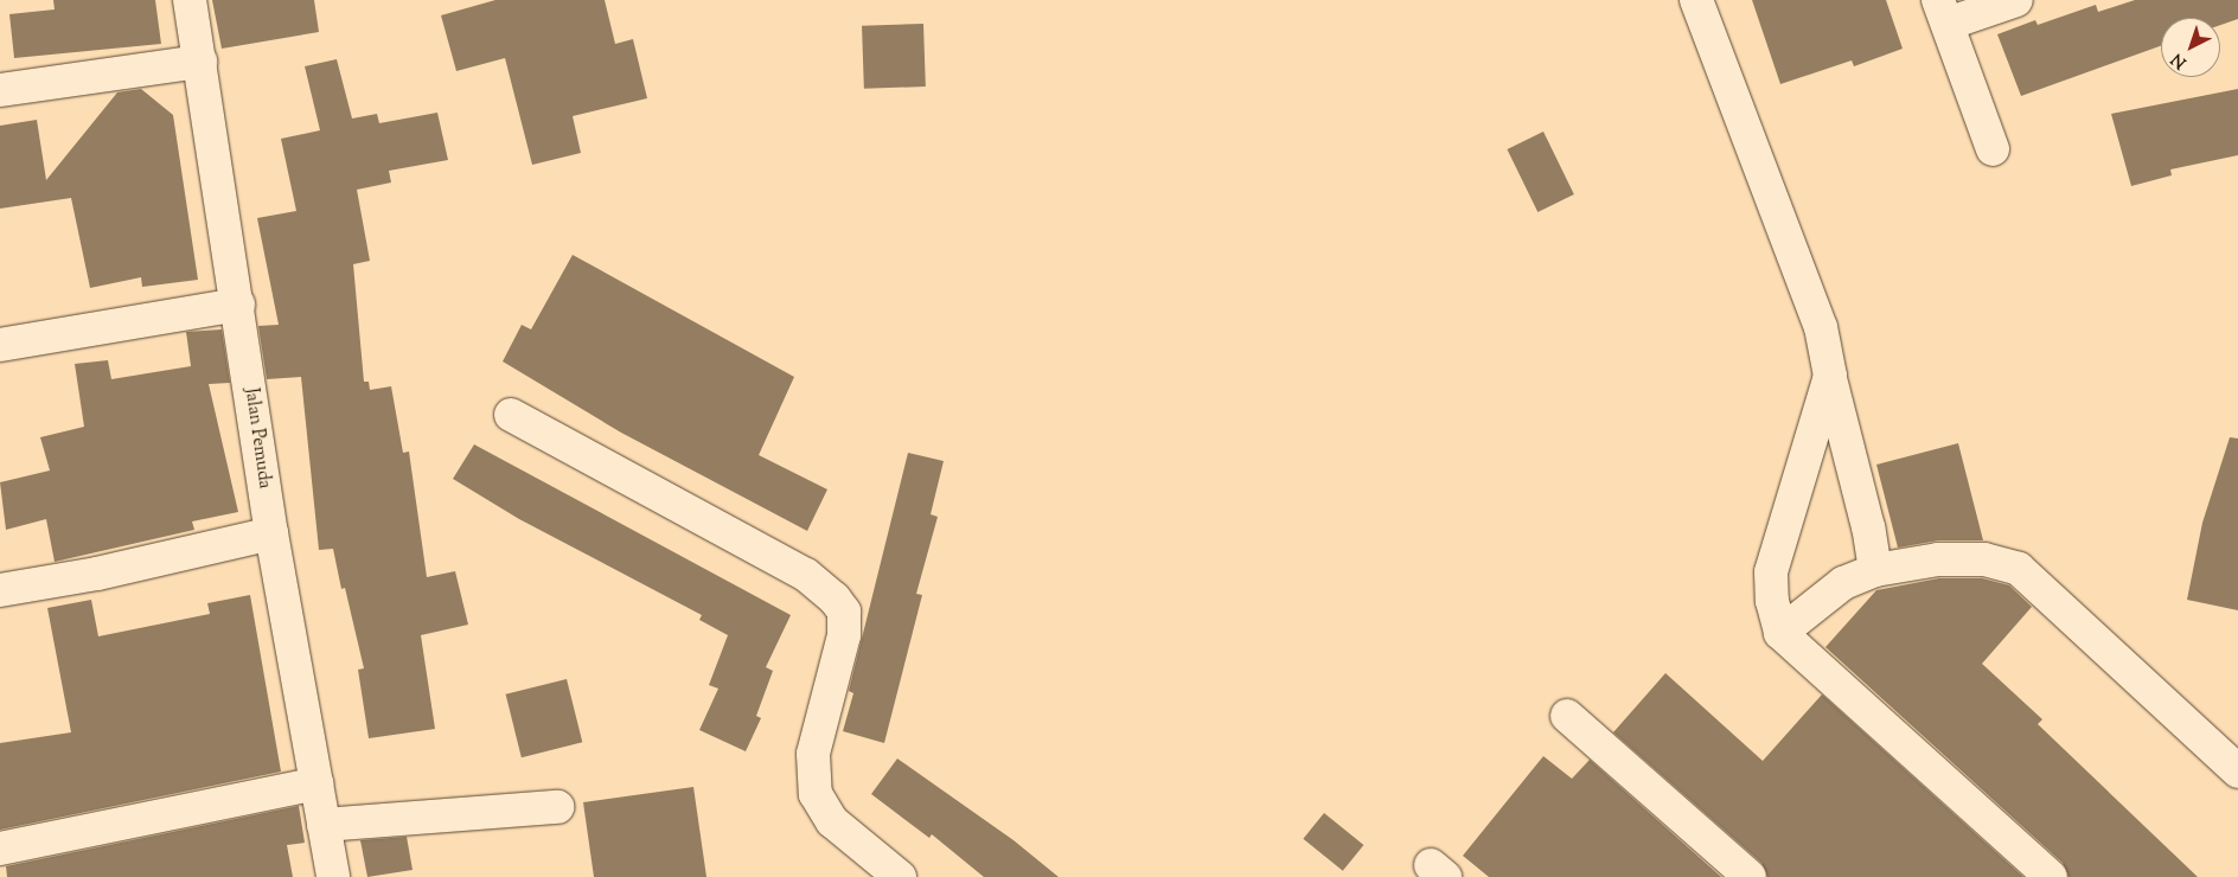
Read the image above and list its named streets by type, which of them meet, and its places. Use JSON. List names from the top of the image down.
{
  "streets": {
    "street": ["Jalan Pemuda"]
  },
  "north": "bottom left"
}
